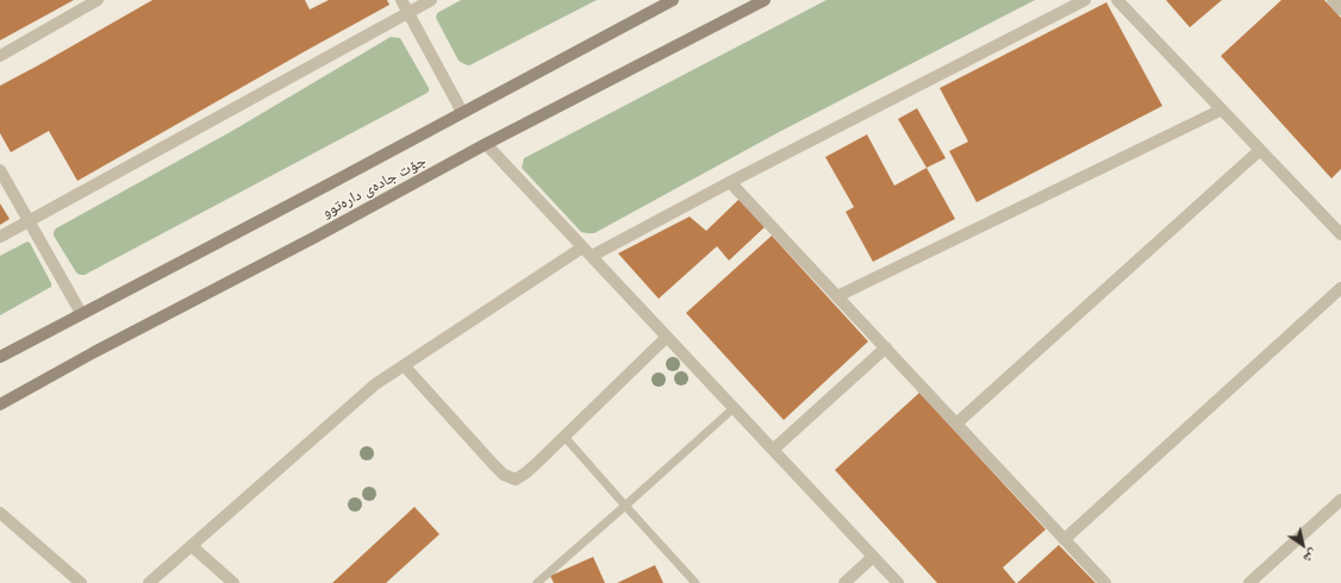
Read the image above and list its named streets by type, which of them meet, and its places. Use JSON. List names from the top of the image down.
{
  "streets": {
    "main road": ["جۆت جادەی دارەتوو"]
  },
  "north": "bottom right"
}
